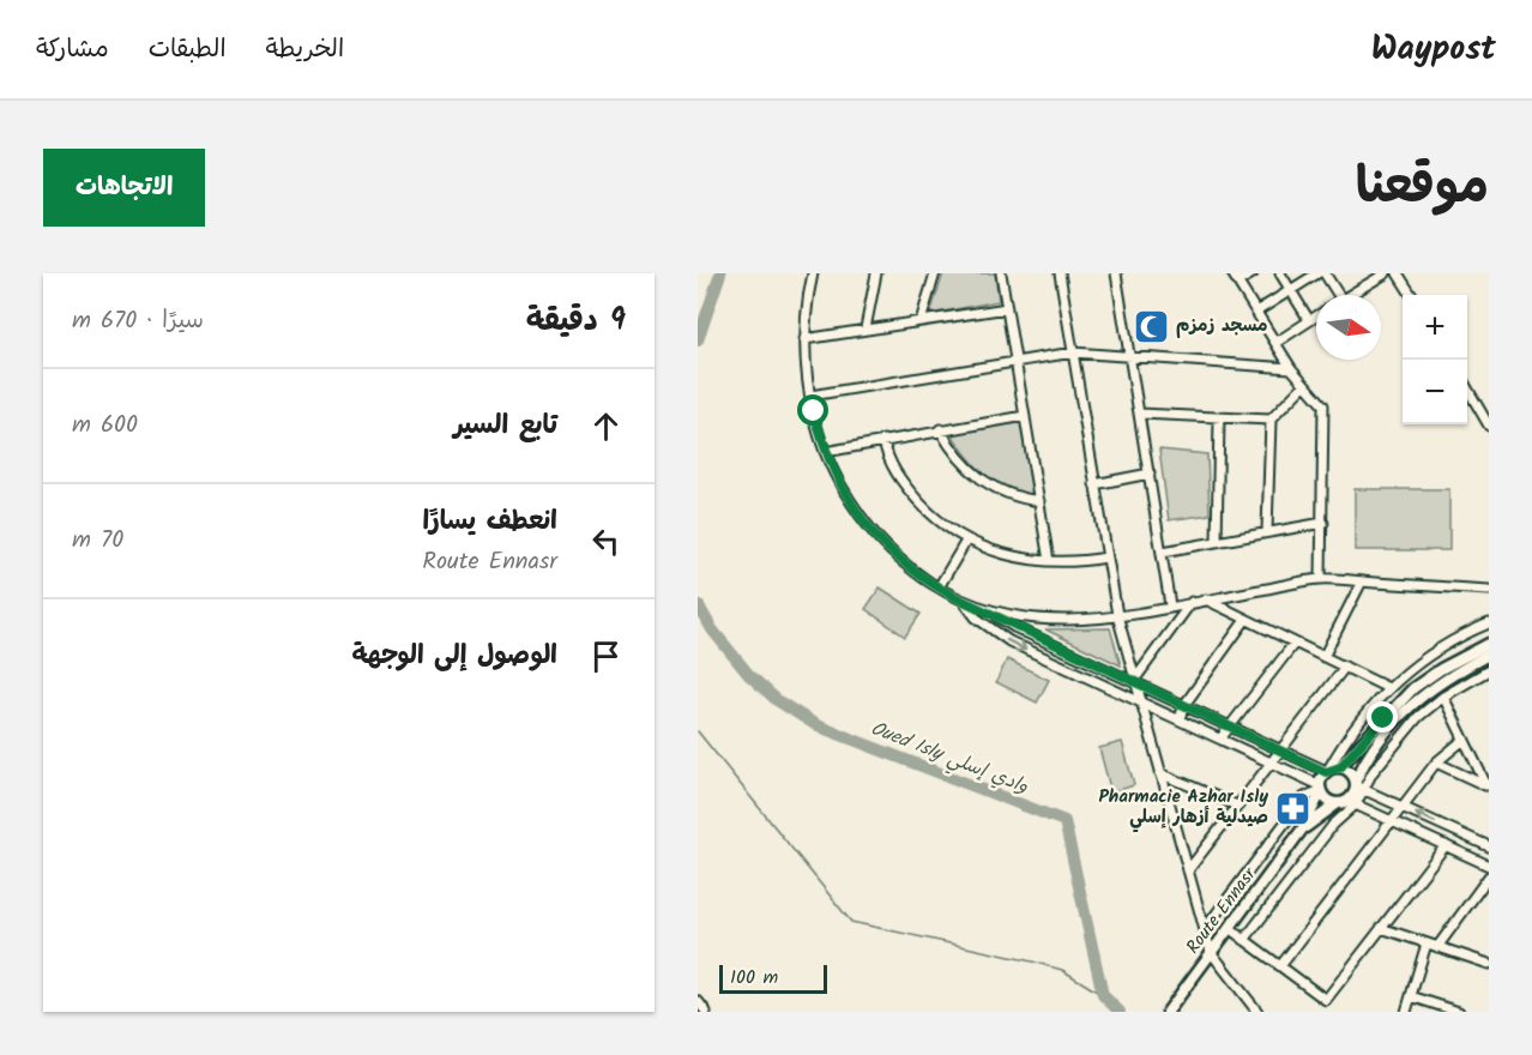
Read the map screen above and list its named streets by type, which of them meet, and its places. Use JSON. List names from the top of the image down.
{
  "streets": {
    "main road": ["Route Ennasr"]
  },
  "water": ["Oued Isly وادي إسلي"],
  "places": {
    "mosque": ["مسجد زمزم"],
    "pharmacy": ["Pharmacie Azhar Isly صيدلية أزهار إسلي"]
  },
  "scale_bar": "100 m",
  "north": "right",
  "page": {
    "header": "Waypost",
    "nav": ["الخريطة", "الطبقات", "مشاركة"],
    "title": "موقعنا",
    "buttons": "الاتجاهات",
    "heading": ["9 دقيقة", "سيرًا · 670 m"],
    "map_buttons": ["+", "−"],
    "list": [
      ["تابع السير", "600 m"],
      ["انعطف يسارًا", "Route Ennasr", "70 m"],
      "الوصول إلى الوجهة"
    ],
    "scale": "100 m"
  }
}
